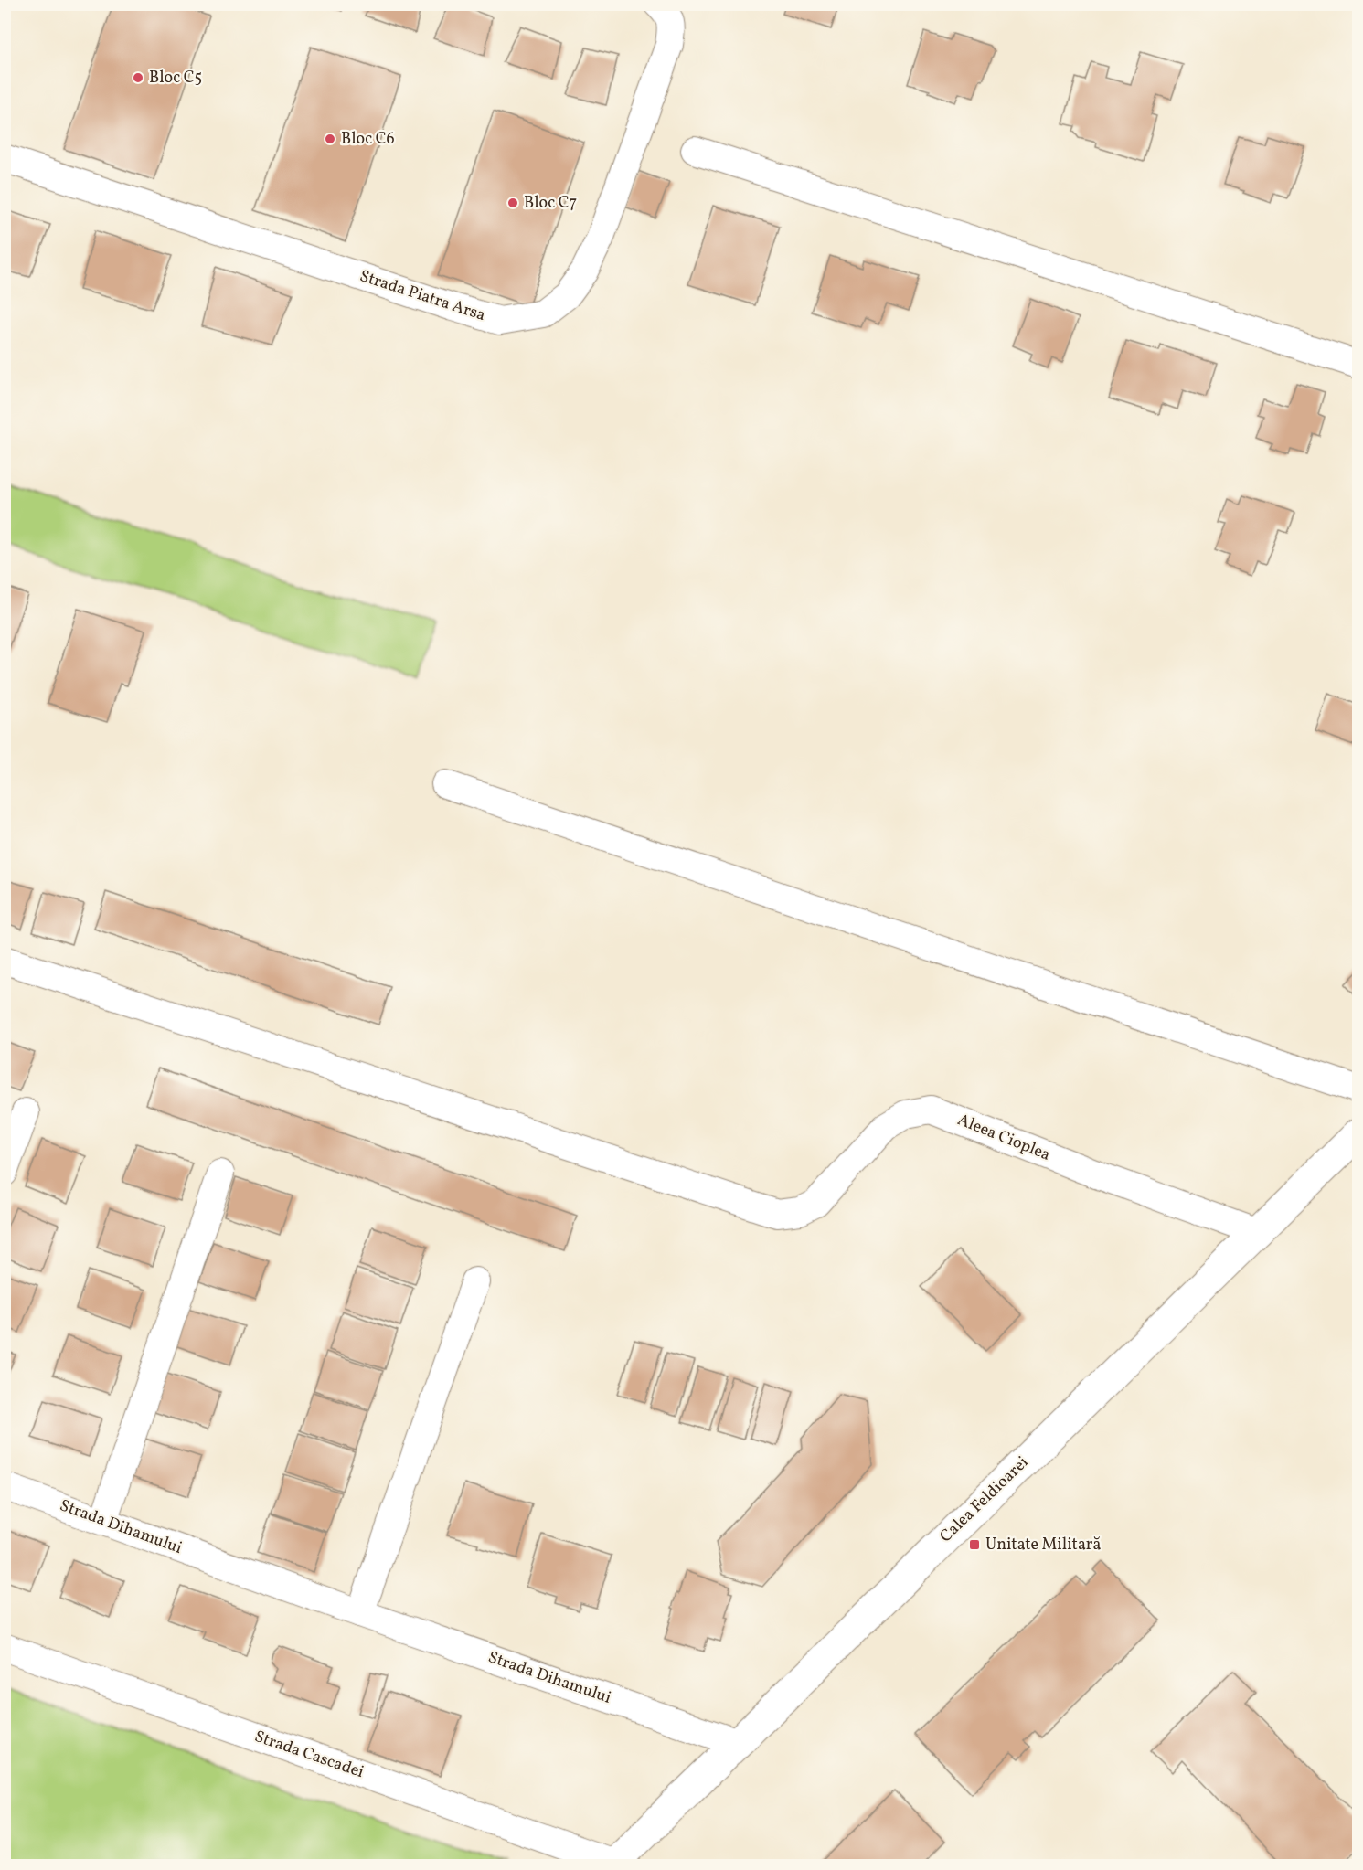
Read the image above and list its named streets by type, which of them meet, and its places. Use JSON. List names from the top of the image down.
{
  "streets": {
    "main road": ["Calea Feldioarei"],
    "street": [
      "Strada Piatra Arsa",
      "Aleea Cioplea",
      "Strada Dihamului",
      "Strada Cascadei"
    ]
  },
  "crossings": [
    ["Aleea Cioplea", "Calea Feldioarei"],
    ["Calea Feldioarei", "Strada Dihamului"],
    ["Calea Feldioarei", "Strada Cascadei"]
  ],
  "places": {
    "other": ["Bloc C5", "Bloc C6", "Bloc C7"],
    "transit": ["Unitate Militară"]
  }
}
